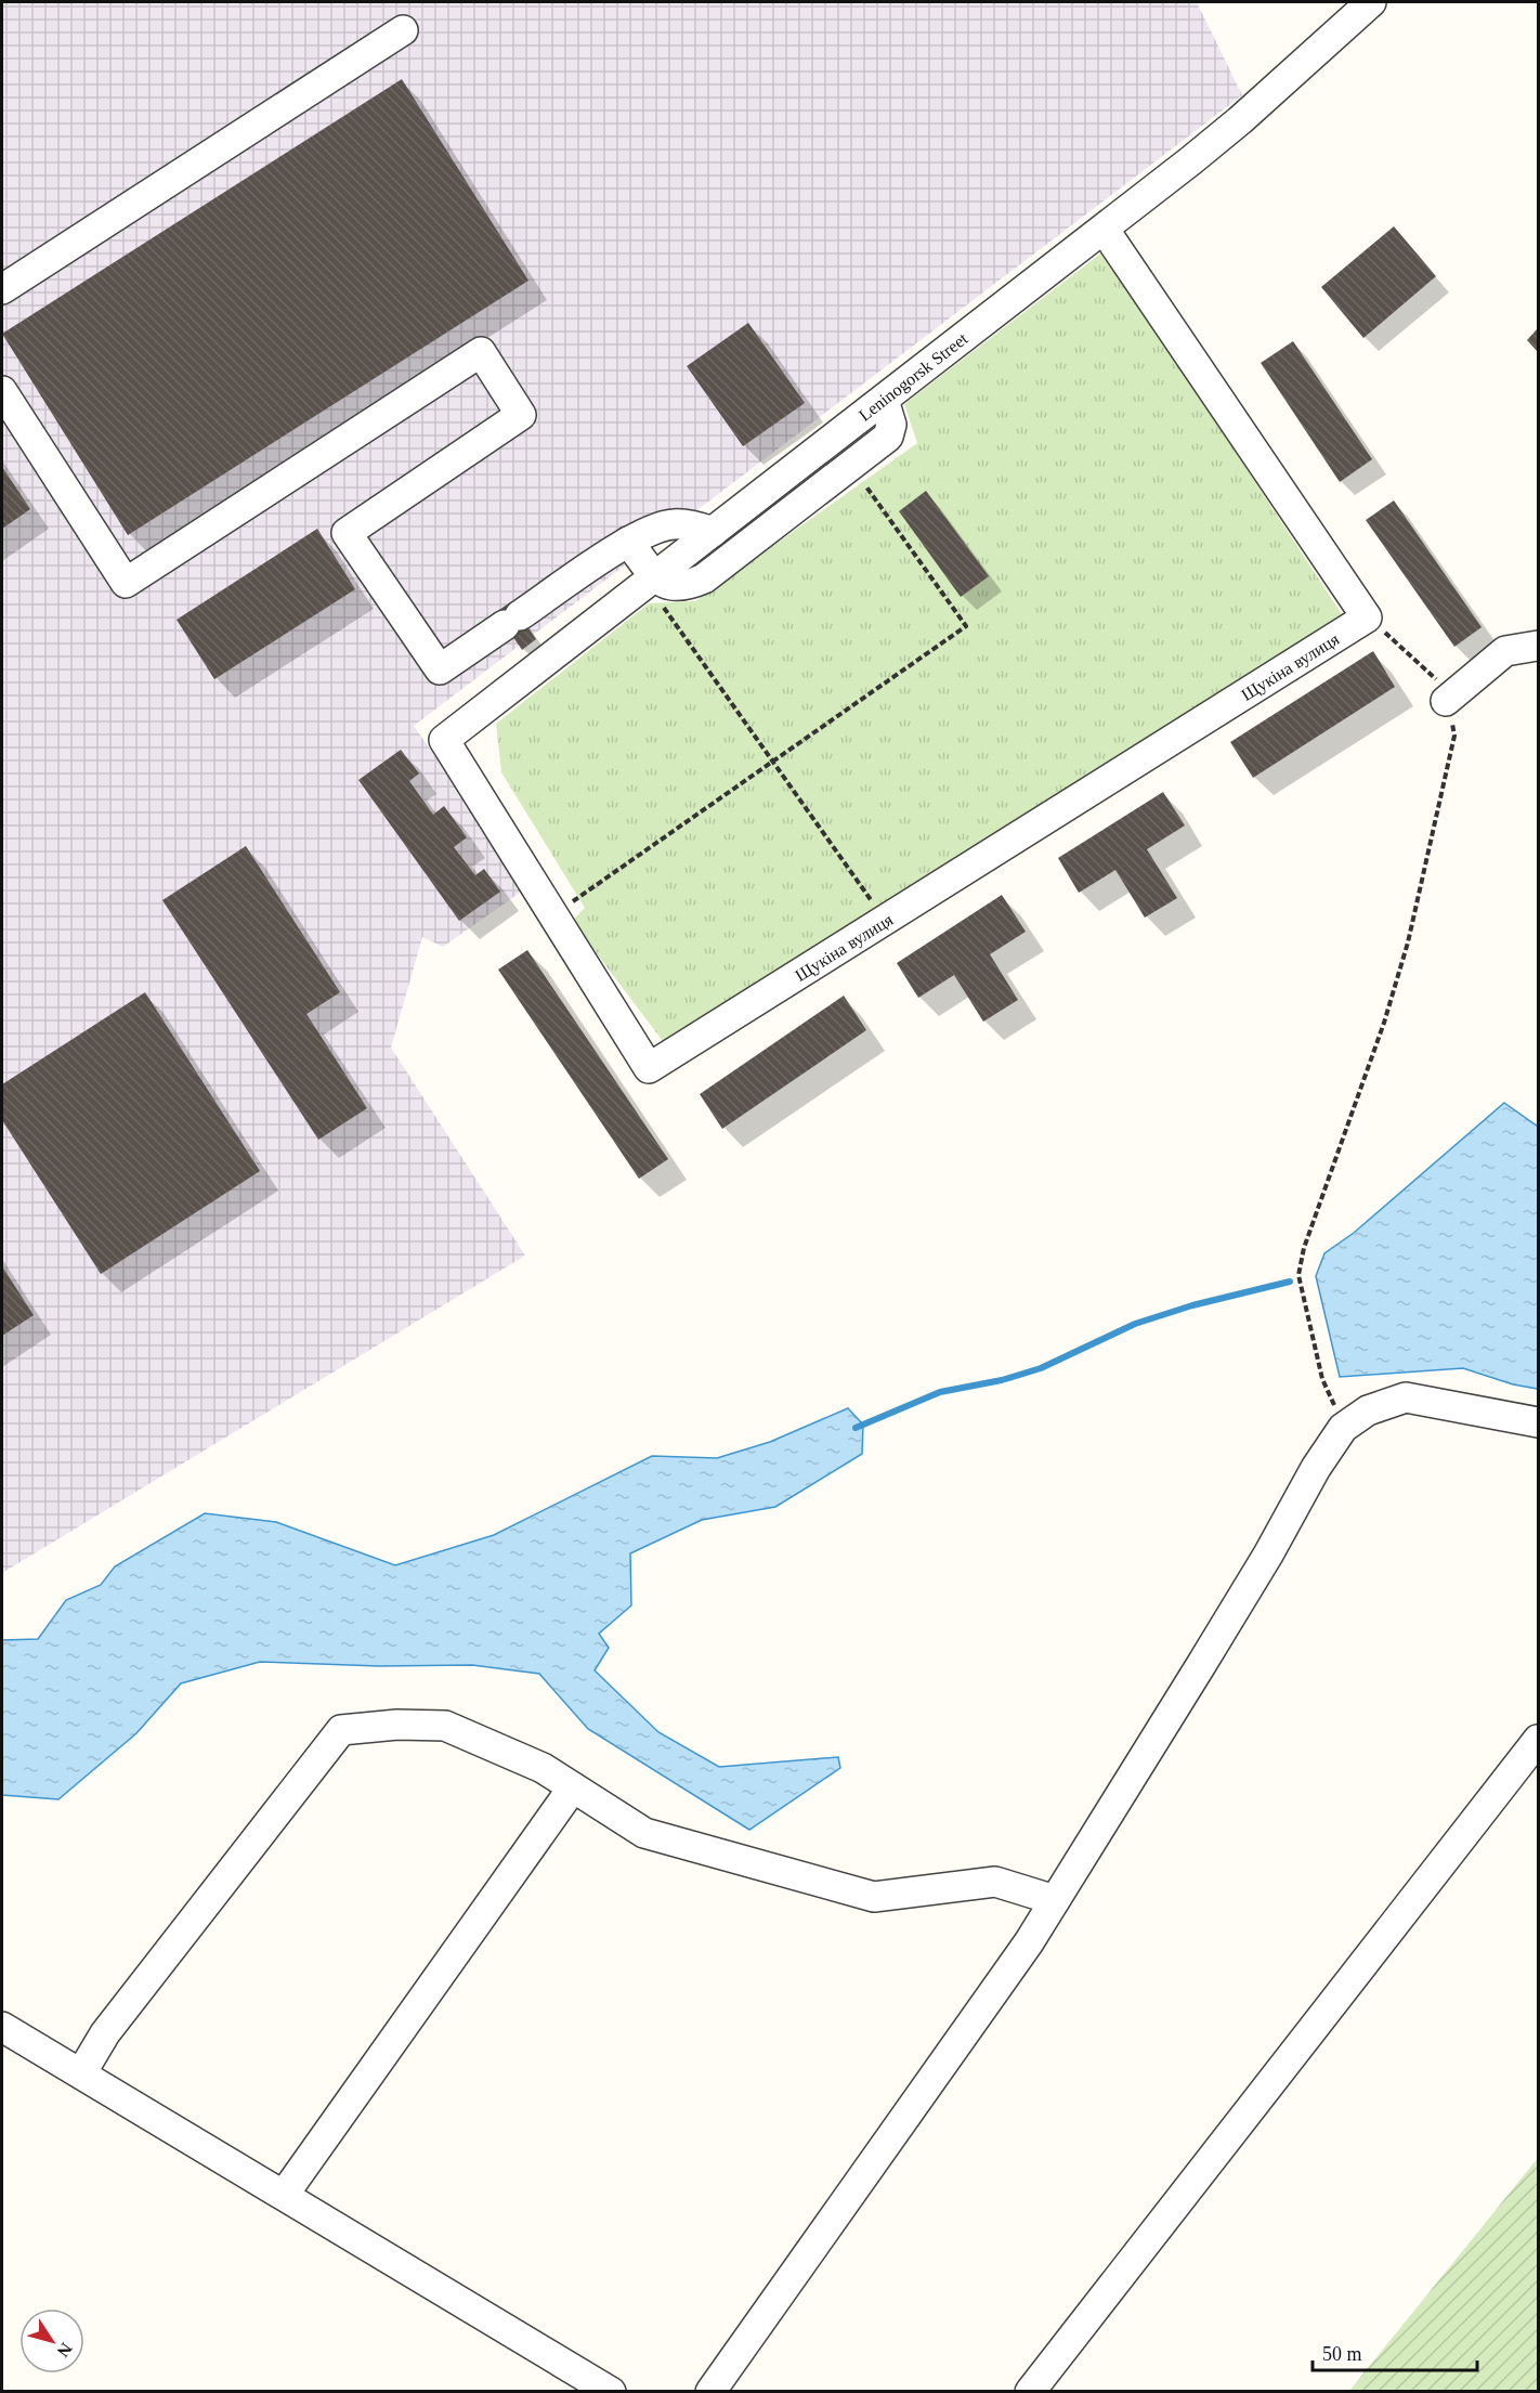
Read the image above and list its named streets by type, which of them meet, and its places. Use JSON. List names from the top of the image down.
{
  "streets": {
    "street": ["Leninogorsk Street", "Щукіна вулиця"]
  },
  "crossings": [
    ["Leninogorsk Street", "Щукіна вулиця"]
  ],
  "scale_bar": "50 m",
  "north": "bottom right"
}
